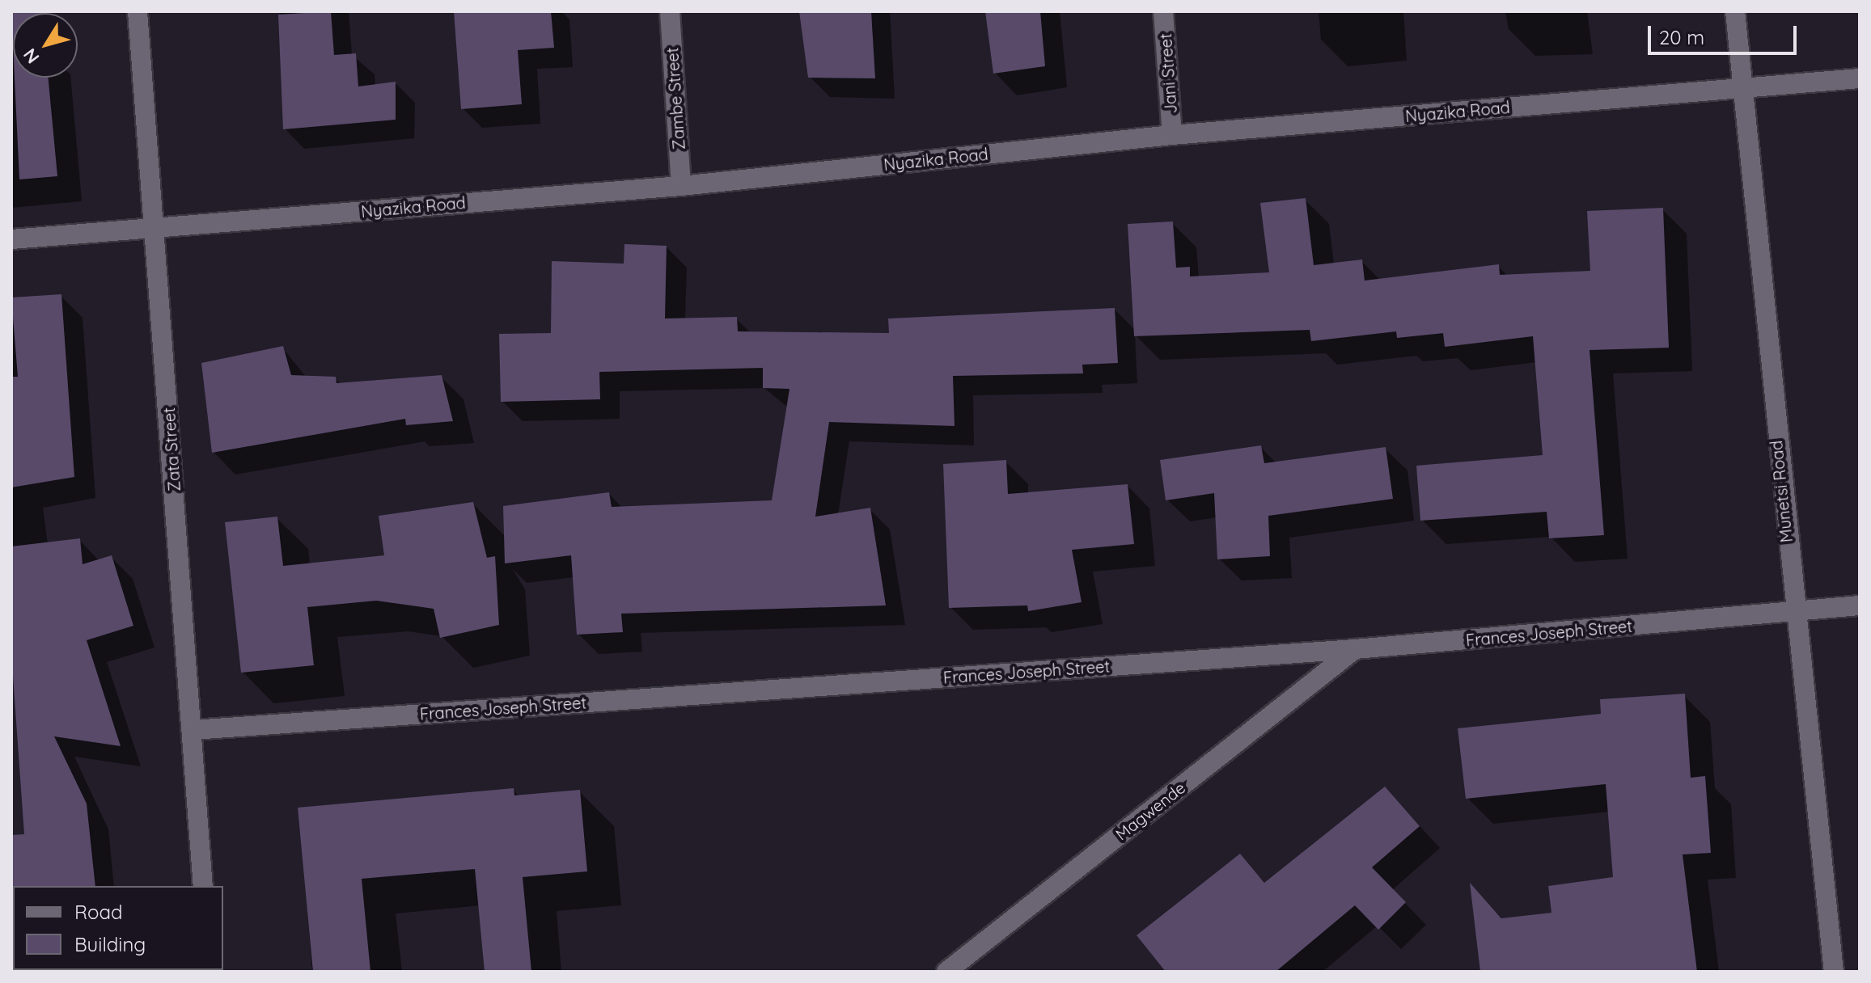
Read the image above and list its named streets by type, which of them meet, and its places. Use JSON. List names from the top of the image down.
{
  "streets": {
    "street": [
      "Jani Street",
      "Zambe Street",
      "Nyazika Road",
      "Zata Street",
      "Munetsi Road",
      "Frances Joseph Street",
      "Magwende"
    ]
  },
  "crossings": [
    ["Jani Street", "Nyazika Road"],
    ["Zambe Street", "Nyazika Road"],
    ["Nyazika Road", "Zata Street"],
    ["Nyazika Road", "Munetsi Road"],
    ["Zata Street", "Frances Joseph Street"],
    ["Munetsi Road", "Frances Joseph Street"],
    ["Frances Joseph Street", "Magwende"]
  ],
  "legend": ["Road", "Building"],
  "scale_bar": "20 m",
  "north": "bottom left"
}
